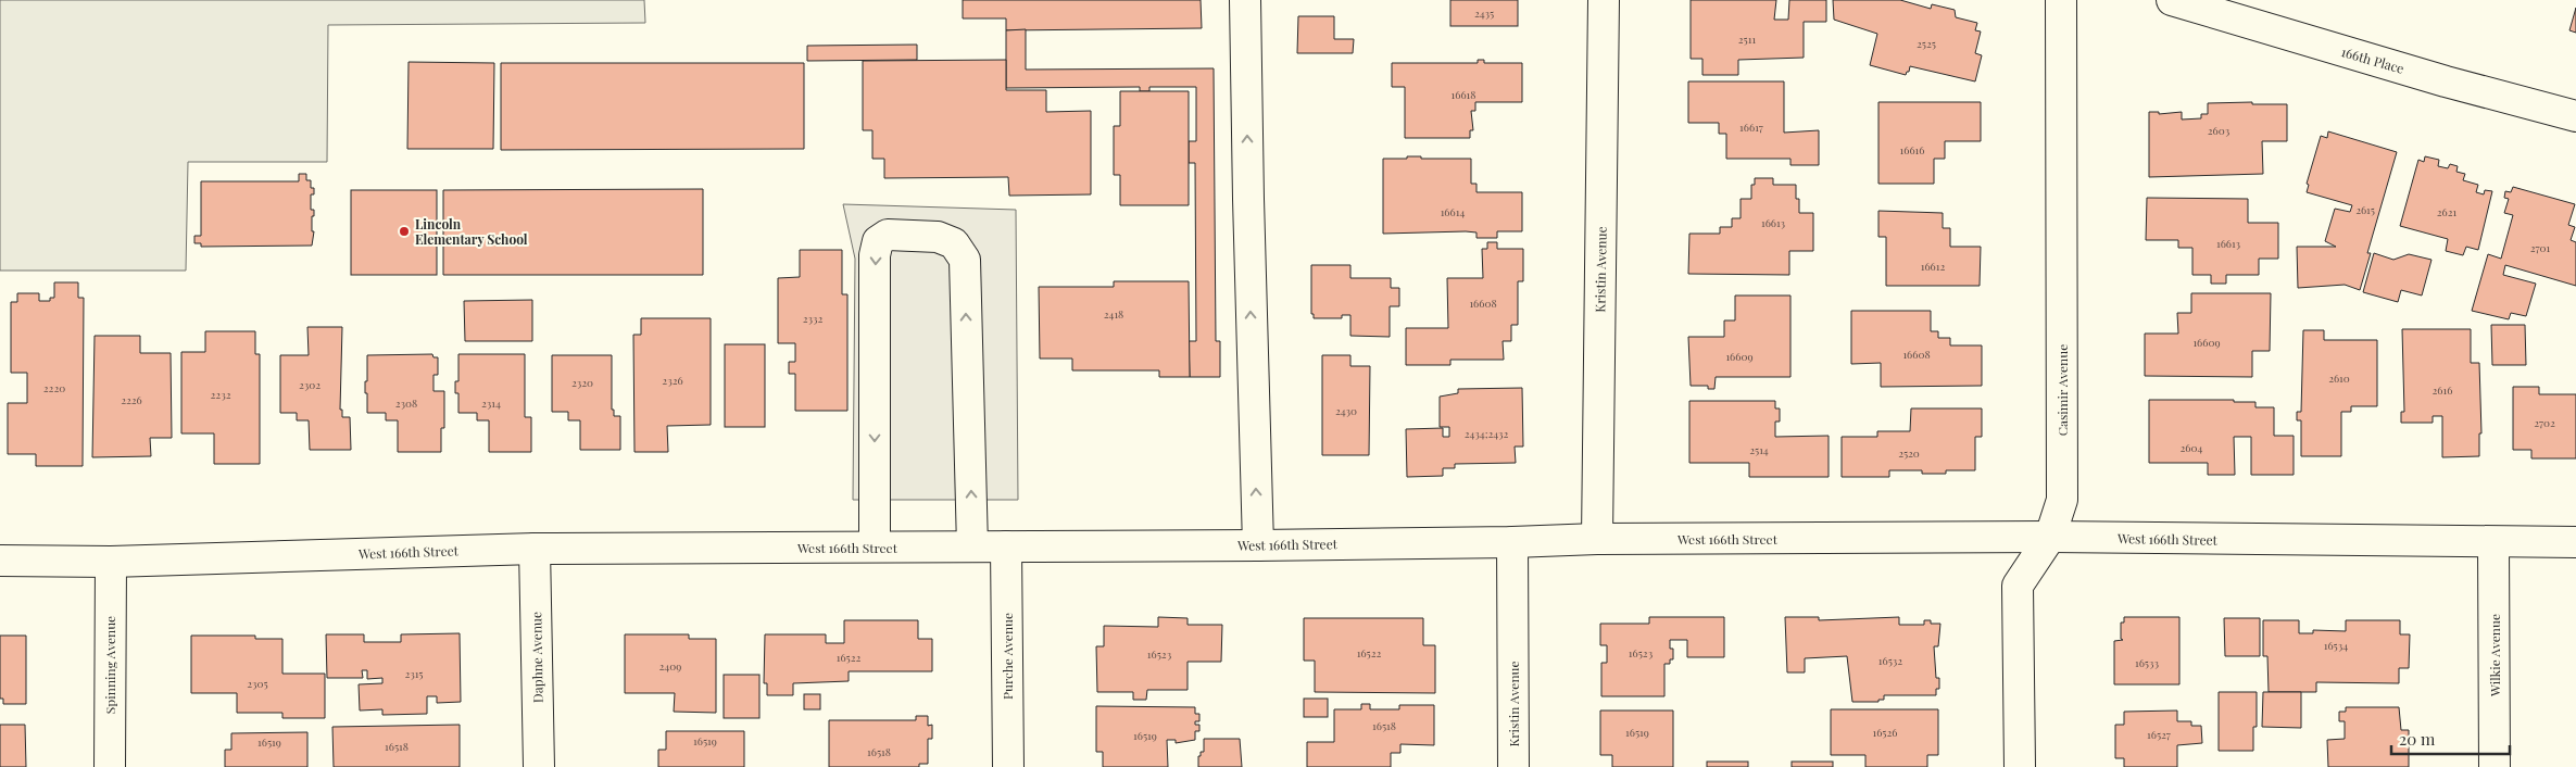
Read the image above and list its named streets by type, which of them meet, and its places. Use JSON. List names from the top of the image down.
{
  "streets": {
    "street": [
      "166th Place",
      "Kristin Avenue",
      "Casimir Avenue",
      "West 166th Street",
      "Wilkie Avenue",
      "Purche Avenue",
      "Daphne Avenue",
      "Spinning Avenue"
    ]
  },
  "crossings": [
    ["Kristin Avenue", "West 166th Street"],
    ["Casimir Avenue", "West 166th Street"],
    ["West 166th Street", "Wilkie Avenue"],
    ["West 166th Street", "Purche Avenue"],
    ["West 166th Street", "Daphne Avenue"],
    ["West 166th Street", "Spinning Avenue"]
  ],
  "places": ["Lincoln Elementary School"],
  "house_numbers": [
    "2435",
    "2511",
    "2525",
    "16618",
    "16617",
    "2603",
    "16616",
    "2615",
    "16614",
    "2621",
    "16613",
    "16613",
    "2701",
    "16612",
    "16608",
    "2418",
    "2332",
    "16609",
    "16608",
    "16609",
    "2610",
    "2326",
    "2320",
    "2302",
    "2220",
    "2616",
    "2232",
    "2226",
    "2308",
    "2314",
    "2430",
    "2702",
    "2434;2432",
    "2604",
    "2514",
    "2520",
    "16534",
    "16522",
    "16523",
    "16523",
    "16522",
    "16532",
    "16533",
    "2409",
    "2315",
    "2305",
    "16518",
    "16519",
    "16526",
    "16527",
    "16519",
    "16519",
    "16519",
    "16518",
    "16518"
  ],
  "scale_bar": "20 m"
}
